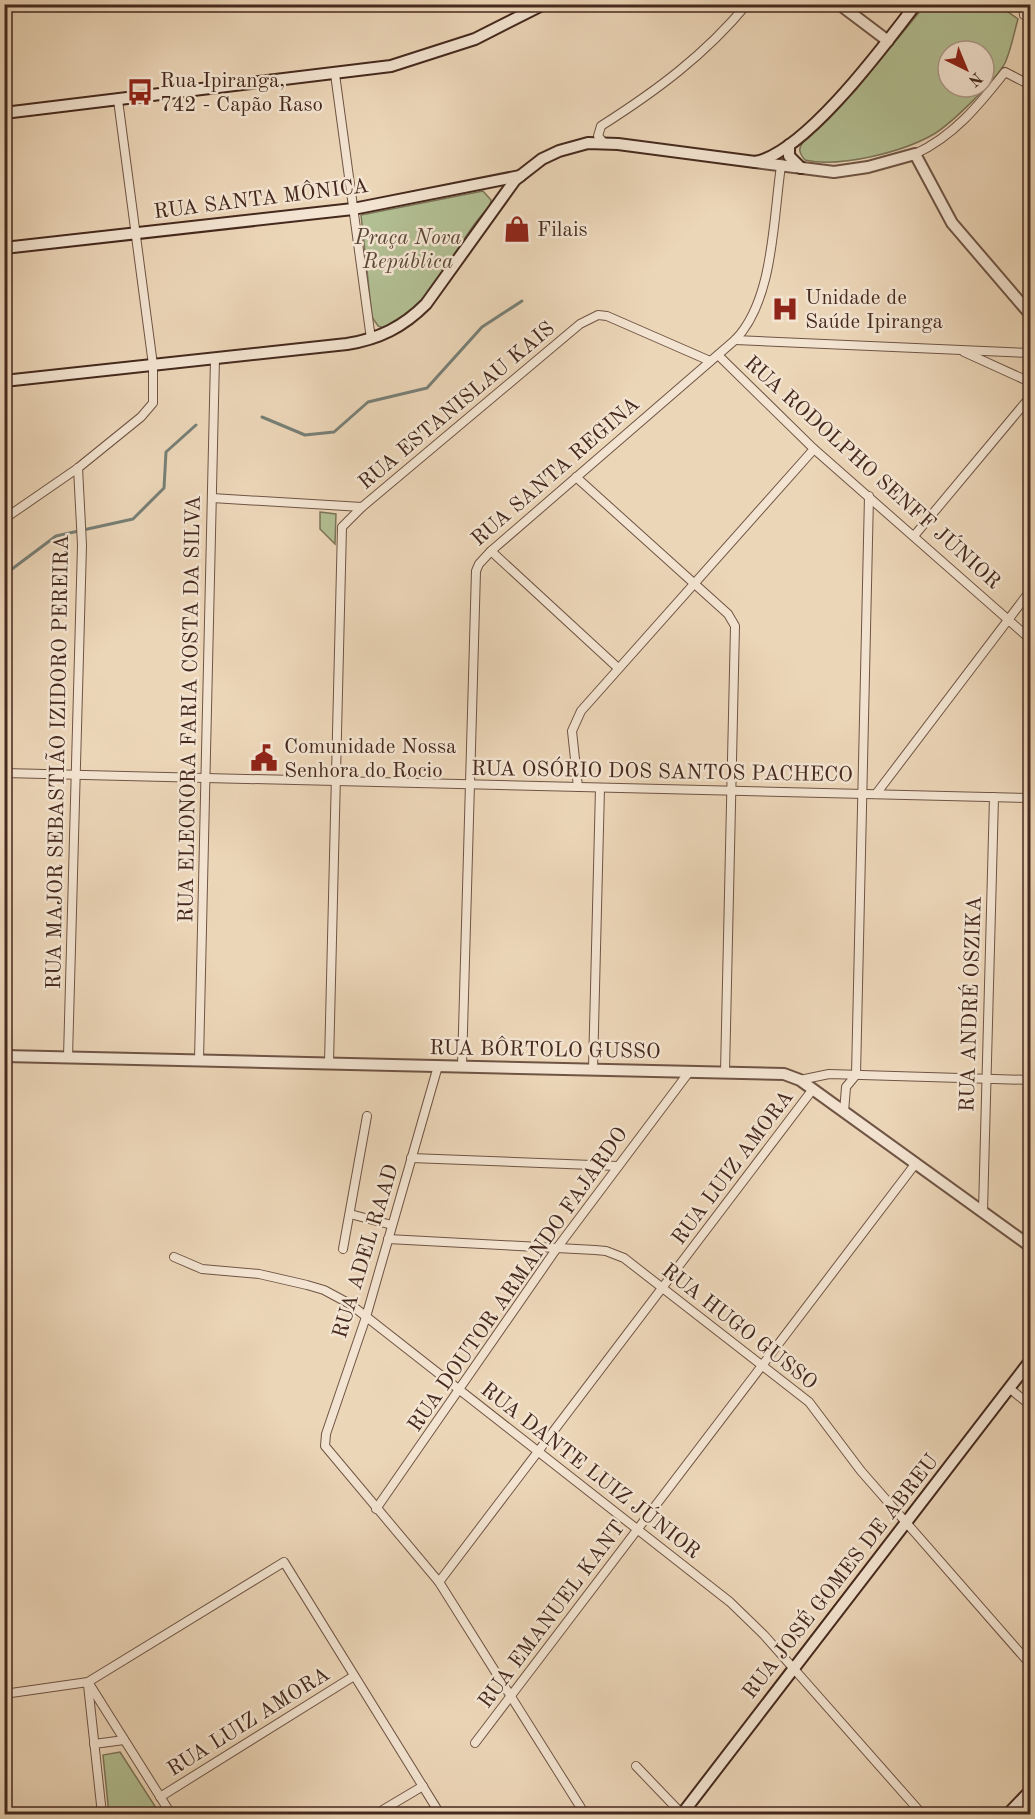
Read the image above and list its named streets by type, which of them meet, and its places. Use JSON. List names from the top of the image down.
{
  "streets": {
    "main road": ["RUA SANTA MÔNICA", "RUA BÔRTOLO GUSSO", "RUA JOSÉ GOMES DE ABREU"],
    "street": [
      "RUA ESTANISLAU KAIS",
      "RUA SANTA REGINA",
      "RUA RODOLPHO SENFF JÚNIOR",
      "RUA ELEONORA FARIA COSTA DA SILVA",
      "RUA MAJOR SEBASTIÃO IZIDORO PEREIRA",
      "RUA OSÓRIO DOS SANTOS PACHECO",
      "RUA ANDRÉ OSZIKA",
      "RUA LUIZ AMORA",
      "RUA ADEL RAAD",
      "RUA DOUTOR ARMANDO FAJARDO",
      "RUA HUGO GUSSO",
      "RUA DANTE LUIZ JÚNIOR",
      "RUA EMANUEL KANT"
    ]
  },
  "crossings": [
    ["RUA ESTANISLAU KAIS", "RUA SANTA REGINA"],
    ["RUA ESTANISLAU KAIS", "RUA ELEONORA FARIA COSTA DA SILVA"],
    ["RUA SANTA REGINA", "RUA RODOLPHO SENFF JÚNIOR"],
    ["RUA SANTA REGINA", "RUA OSÓRIO DOS SANTOS PACHECO"],
    ["RUA SANTA REGINA", "RUA BÔRTOLO GUSSO"],
    ["RUA ELEONORA FARIA COSTA DA SILVA", "RUA OSÓRIO DOS SANTOS PACHECO"],
    ["RUA ELEONORA FARIA COSTA DA SILVA", "RUA BÔRTOLO GUSSO"],
    ["RUA MAJOR SEBASTIÃO IZIDORO PEREIRA", "RUA OSÓRIO DOS SANTOS PACHECO"],
    ["RUA MAJOR SEBASTIÃO IZIDORO PEREIRA", "RUA BÔRTOLO GUSSO"],
    ["RUA OSÓRIO DOS SANTOS PACHECO", "RUA ANDRÉ OSZIKA"],
    ["RUA ANDRÉ OSZIKA", "RUA BÔRTOLO GUSSO"],
    ["RUA BÔRTOLO GUSSO", "RUA LUIZ AMORA"],
    ["RUA BÔRTOLO GUSSO", "RUA ADEL RAAD"],
    ["RUA BÔRTOLO GUSSO", "RUA DOUTOR ARMANDO FAJARDO"],
    ["RUA BÔRTOLO GUSSO", "RUA EMANUEL KANT"],
    ["RUA LUIZ AMORA", "RUA HUGO GUSSO"],
    ["RUA LUIZ AMORA", "RUA DANTE LUIZ JÚNIOR"],
    ["RUA ADEL RAAD", "RUA DOUTOR ARMANDO FAJARDO"],
    ["RUA ADEL RAAD", "RUA HUGO GUSSO"],
    ["RUA ADEL RAAD", "RUA DANTE LUIZ JÚNIOR"],
    ["RUA DOUTOR ARMANDO FAJARDO", "RUA HUGO GUSSO"],
    ["RUA DOUTOR ARMANDO FAJARDO", "RUA DANTE LUIZ JÚNIOR"],
    ["RUA HUGO GUSSO", "RUA JOSÉ GOMES DE ABREU"],
    ["RUA HUGO GUSSO", "RUA EMANUEL KANT"],
    ["RUA DANTE LUIZ JÚNIOR", "RUA JOSÉ GOMES DE ABREU"],
    ["RUA DANTE LUIZ JÚNIOR", "RUA EMANUEL KANT"]
  ],
  "parks": ["Praça Nova República"],
  "places": {
    "bus stop": ["Rua Ipiranga, 742 - Capão Raso"],
    "shop": ["Filais"],
    "hospital": ["Unidade de Saúde Ipiranga"],
    "public building": ["Comunidade Nossa Senhora do Rocio"]
  },
  "north": "bottom right"
}
